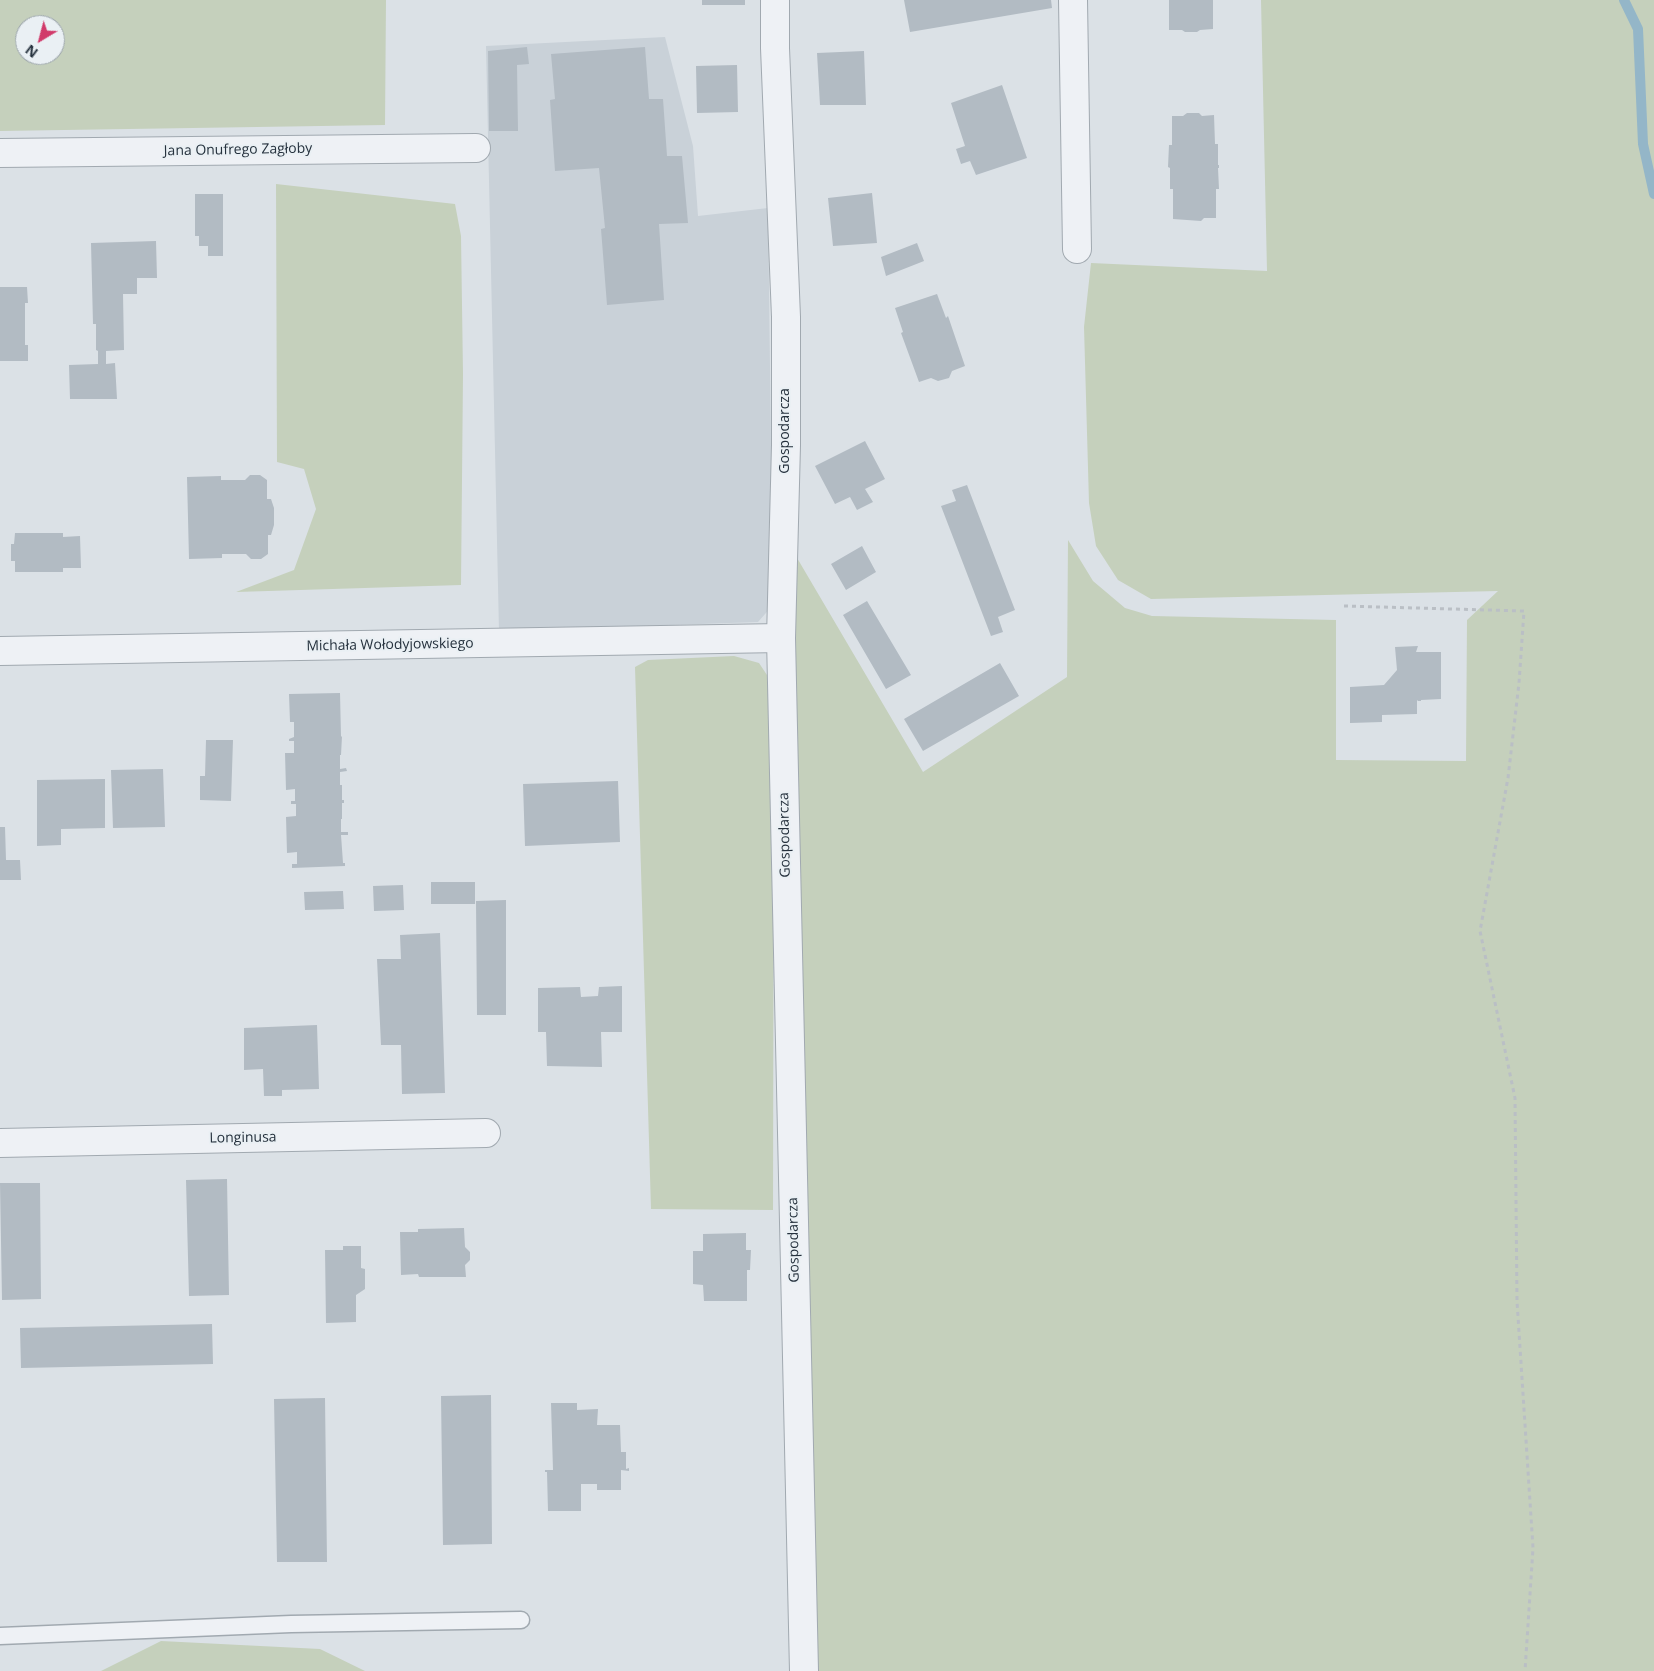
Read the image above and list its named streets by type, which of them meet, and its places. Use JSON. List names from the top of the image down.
{
  "streets": {
    "street": [
      "Jana Onufrego Zagłoby",
      "Gospodarcza",
      "Michała Wołodyjowskiego",
      "Longinusa"
    ]
  },
  "crossings": [
    ["Gospodarcza", "Michała Wołodyjowskiego"]
  ],
  "north": "bottom left"
}
